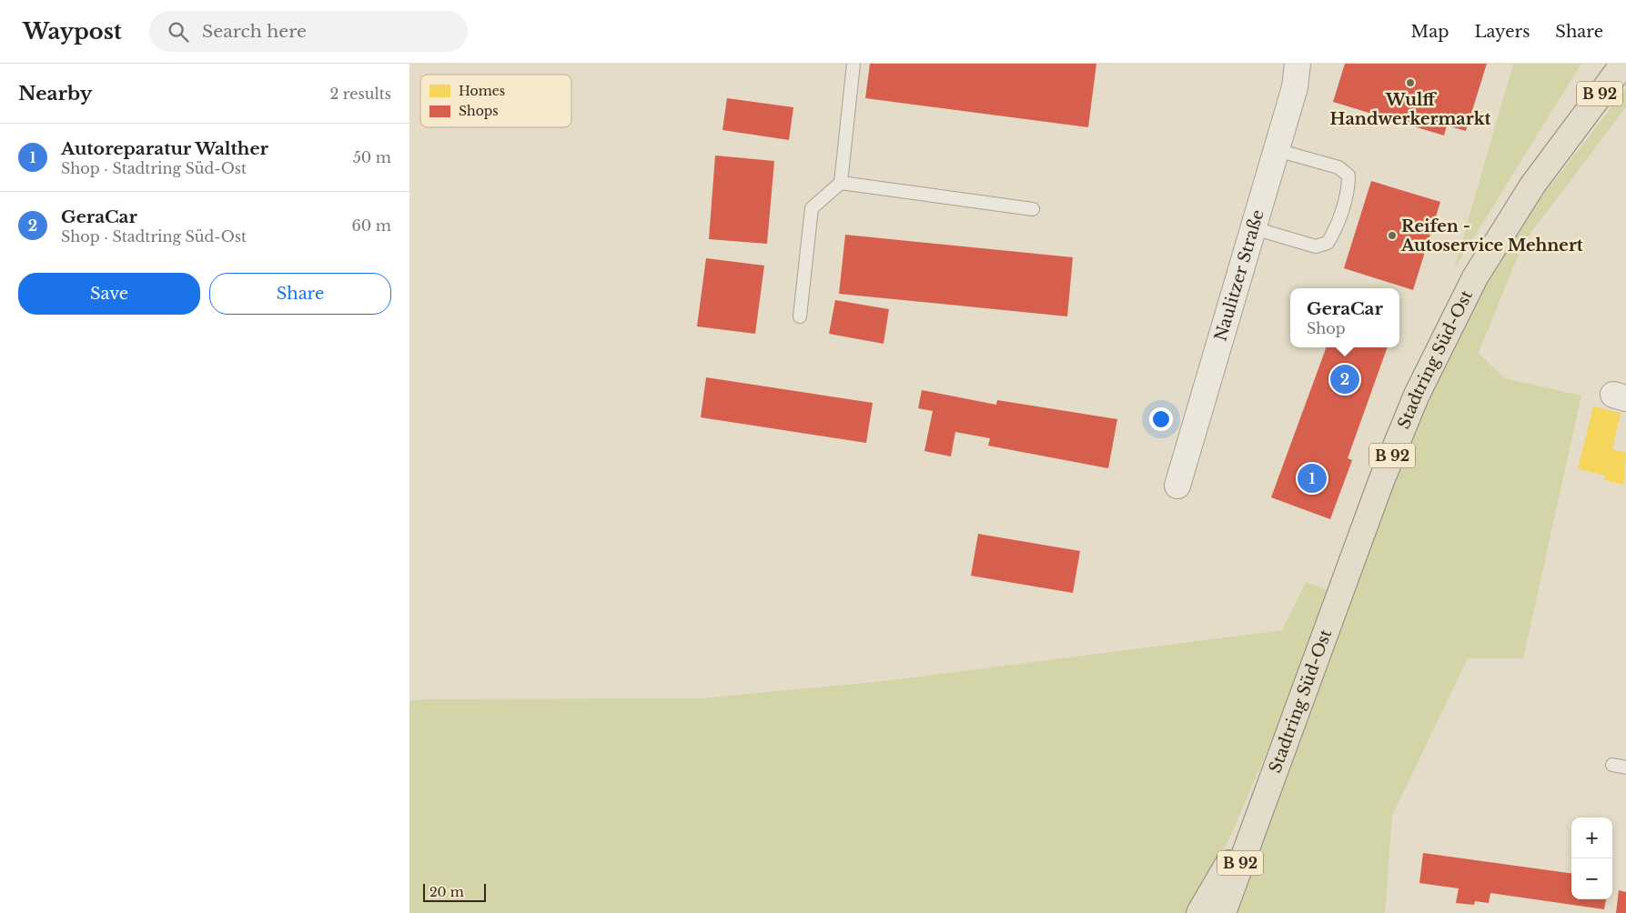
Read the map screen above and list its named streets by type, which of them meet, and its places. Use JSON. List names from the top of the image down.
{
  "streets": {
    "main road": ["B 92", "Stadtring Süd-Ost"],
    "street": ["Naulitzer Straße"]
  },
  "places": ["Wulff Handwerkermarkt", "Reifen - Autoservice Mehnert"],
  "legend": ["Homes", "Shops"],
  "scale_bar": "20 m",
  "page": {
    "header": "Waypost",
    "search": "Search here",
    "nav": ["Map", "Layers", "Share"],
    "heading": ["Nearby", "2 results"],
    "list": [
      {
        "mark": "1",
        "name": "Autoreparatur Walther",
        "note": "Shop · Stadtring Süd-Ost",
        "value": "50 m"
      },
      {
        "mark": "2",
        "name": "GeraCar",
        "note": "Shop · Stadtring Süd-Ost",
        "value": "60 m"
      }
    ],
    "buttons": ["Save", "Share"],
    "popup": ["GeraCar", "Shop"],
    "pins": ["2", "1"],
    "map_buttons": ["+", "−"],
    "scale": "20 m"
  }
}
